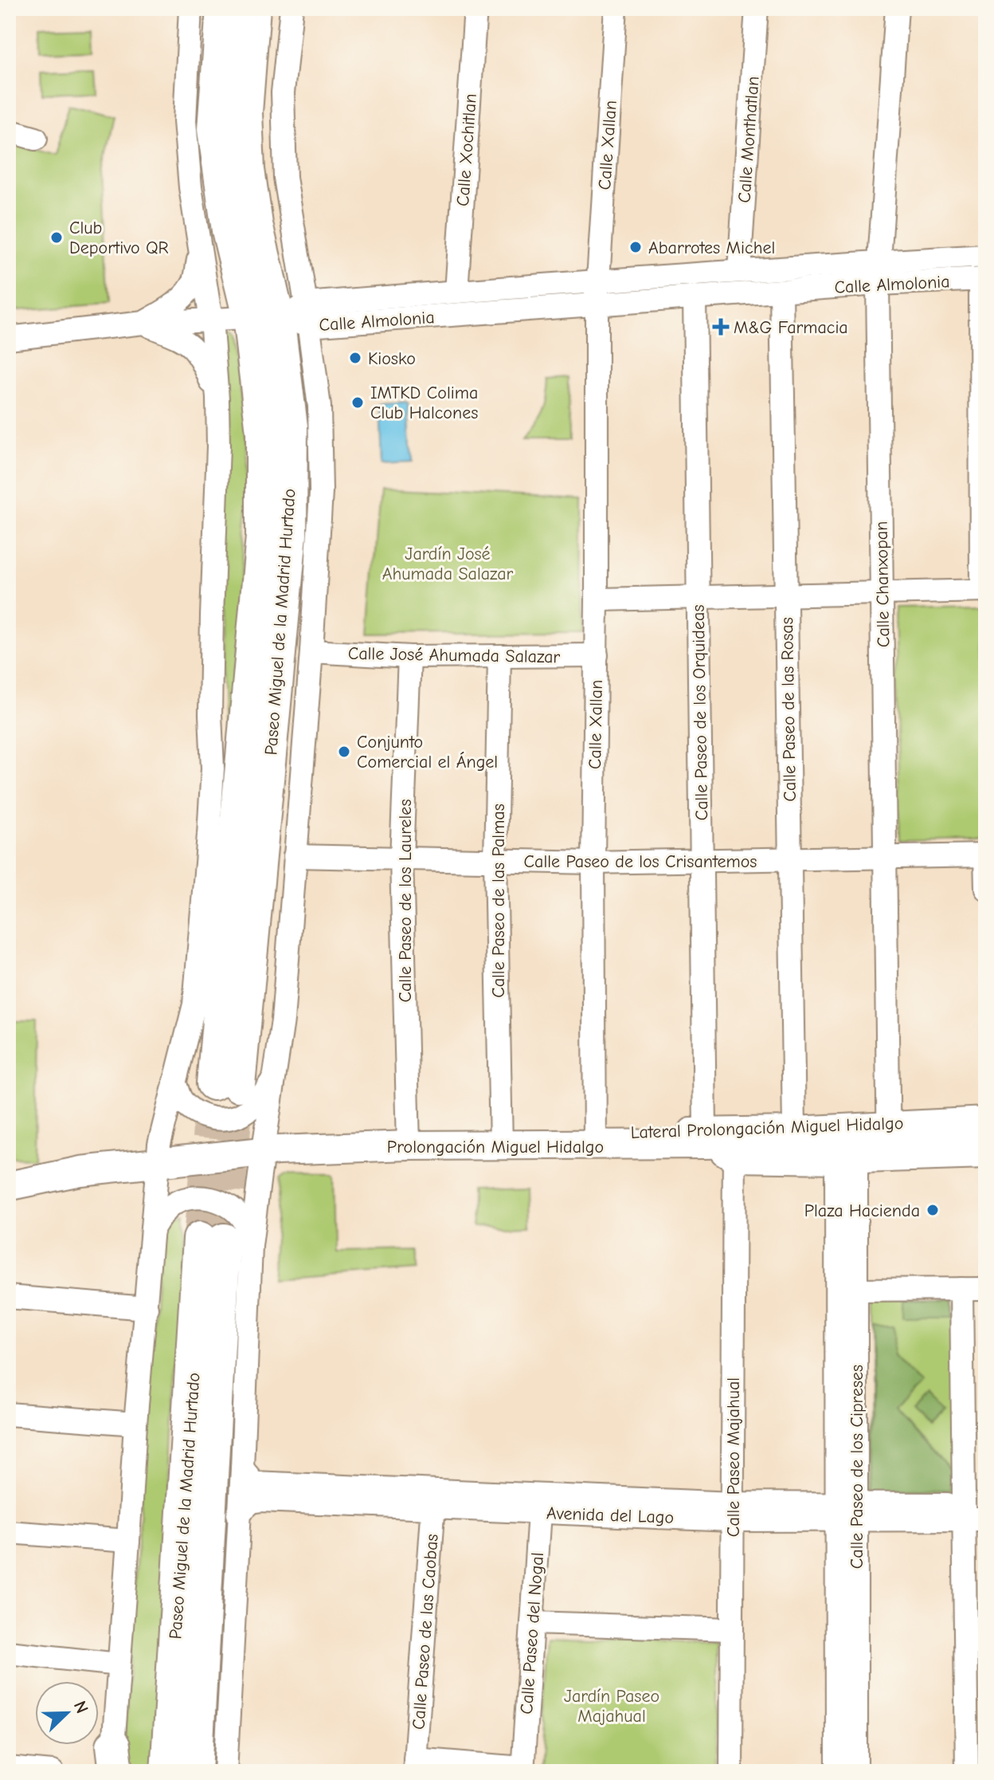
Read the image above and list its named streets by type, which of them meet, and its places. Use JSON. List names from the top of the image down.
{
  "streets": {
    "highway": ["Paseo Miguel de la Madrid Hurtado"],
    "main road": ["Prolongación Miguel Hidalgo"],
    "street": [
      "Calle Monthatlan",
      "Calle Xallan",
      "Calle Xochitlan",
      "Calle Almolonia",
      "Calle Chanxopan",
      "Calle José Ahumada Salazar",
      "Calle Paseo de las Rosas",
      "Calle Paseo de los Orquideas",
      "Calle Paseo de los Crisantemos",
      "Calle Paseo de los Laureles",
      "Calle Paseo de las Palmas",
      "Lateral Prolongación Miguel Hidalgo",
      "Calle Paseo Majahual",
      "Calle Paseo de los Cipreses",
      "Avenida del Lago",
      "Calle Paseo de las Caobas",
      "Calle Paseo del Nogal"
    ]
  },
  "crossings": [
    ["Calle Monthatlan", "Calle Almolonia"],
    ["Calle Xallan", "Calle Almolonia"],
    ["Calle Xallan", "Calle José Ahumada Salazar"],
    ["Calle Xallan", "Calle Paseo de los Crisantemos"],
    ["Calle Xallan", "Prolongación Miguel Hidalgo"],
    ["Calle Xochitlan", "Calle Almolonia"],
    ["Calle Almolonia", "Calle Chanxopan"],
    ["Calle Almolonia", "Paseo Miguel de la Madrid Hurtado"],
    ["Calle Almolonia", "Calle Paseo de las Rosas"],
    ["Calle Almolonia", "Calle Paseo de los Orquideas"],
    ["Calle Chanxopan", "Calle Paseo de los Crisantemos"],
    ["Calle Chanxopan", "Lateral Prolongación Miguel Hidalgo"],
    ["Calle Chanxopan", "Prolongación Miguel Hidalgo"],
    ["Calle José Ahumada Salazar", "Calle Paseo de los Laureles"],
    ["Calle José Ahumada Salazar", "Calle Paseo de las Palmas"],
    ["Calle Paseo de las Rosas", "Calle Paseo de los Crisantemos"],
    ["Calle Paseo de las Rosas", "Lateral Prolongación Miguel Hidalgo"],
    ["Calle Paseo de los Orquideas", "Calle Paseo de los Crisantemos"],
    ["Calle Paseo de los Orquideas", "Lateral Prolongación Miguel Hidalgo"],
    ["Calle Paseo de los Orquideas", "Prolongación Miguel Hidalgo"],
    ["Calle Paseo de los Crisantemos", "Calle Paseo de los Laureles"],
    ["Calle Paseo de los Crisantemos", "Calle Paseo de las Palmas"],
    ["Calle Paseo de los Laureles", "Prolongación Miguel Hidalgo"],
    ["Calle Paseo de las Palmas", "Prolongación Miguel Hidalgo"],
    ["Lateral Prolongación Miguel Hidalgo", "Prolongación Miguel Hidalgo"],
    ["Lateral Prolongación Miguel Hidalgo", "Calle Paseo Majahual"],
    ["Lateral Prolongación Miguel Hidalgo", "Calle Paseo de los Cipreses"],
    ["Prolongación Miguel Hidalgo", "Calle Paseo Majahual"],
    ["Calle Paseo Majahual", "Avenida del Lago"],
    ["Calle Paseo de los Cipreses", "Avenida del Lago"],
    ["Avenida del Lago", "Calle Paseo de las Caobas"],
    ["Avenida del Lago", "Calle Paseo del Nogal"]
  ],
  "parks": ["Jardín José Ahumada Salazar", "Jardín Paseo Majahual"],
  "places": {
    "other": [
      "Club Deportivo QR",
      "Abarrotes Michel",
      "Kiosko",
      "IMTKD Colima Club Halcones",
      "Conjunto Comercial el Ángel",
      "Plaza Hacienda"
    ],
    "health": ["M&G Farmacia"]
  },
  "north": "top right"
}
